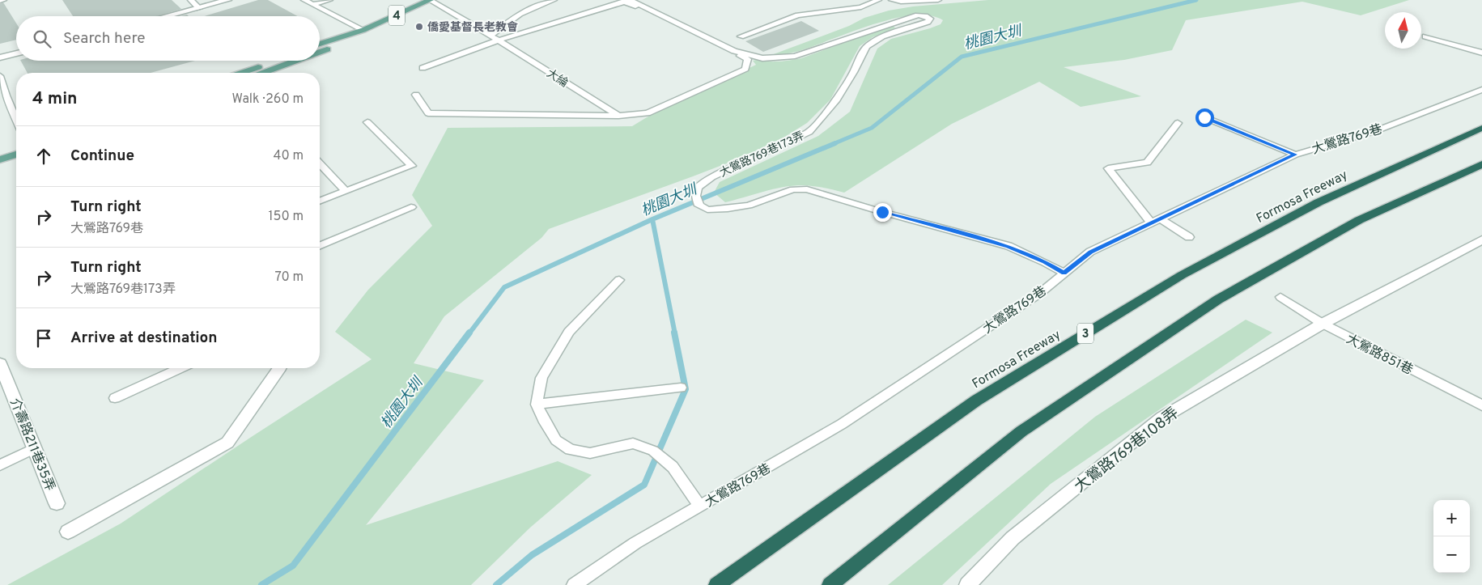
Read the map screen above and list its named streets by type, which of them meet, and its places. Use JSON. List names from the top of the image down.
{
  "streets": {
    "highway": ["Formosa Freeway", "3"],
    "main road": ["4"],
    "street": ["介壽路211巷35弄", "大鶯路769巷108弄"],
    "lane": [
      "大綸",
      "大鶯路769巷",
      "大鶯路769巷173弄",
      "大鶯路851巷"
    ]
  },
  "crossings": [
    ["4", "大綸"],
    ["大鶯路769巷", "大鶯路769巷173弄"],
    ["大鶯路851巷", "大鶯路769巷108弄"]
  ],
  "water": ["桃園大圳"],
  "places": ["僑愛基督長老教會"],
  "north": "top",
  "page": {
    "search": "Search here",
    "heading": ["4 min", "Walk · 260 m"],
    "list": [
      ["Continue", "40 m"],
      ["Turn right", "大鶯路769巷", "150 m"],
      ["Turn right", "大鶯路769巷173弄", "70 m"],
      "Arrive at destination"
    ],
    "map_buttons": ["+", "−"]
  }
}
